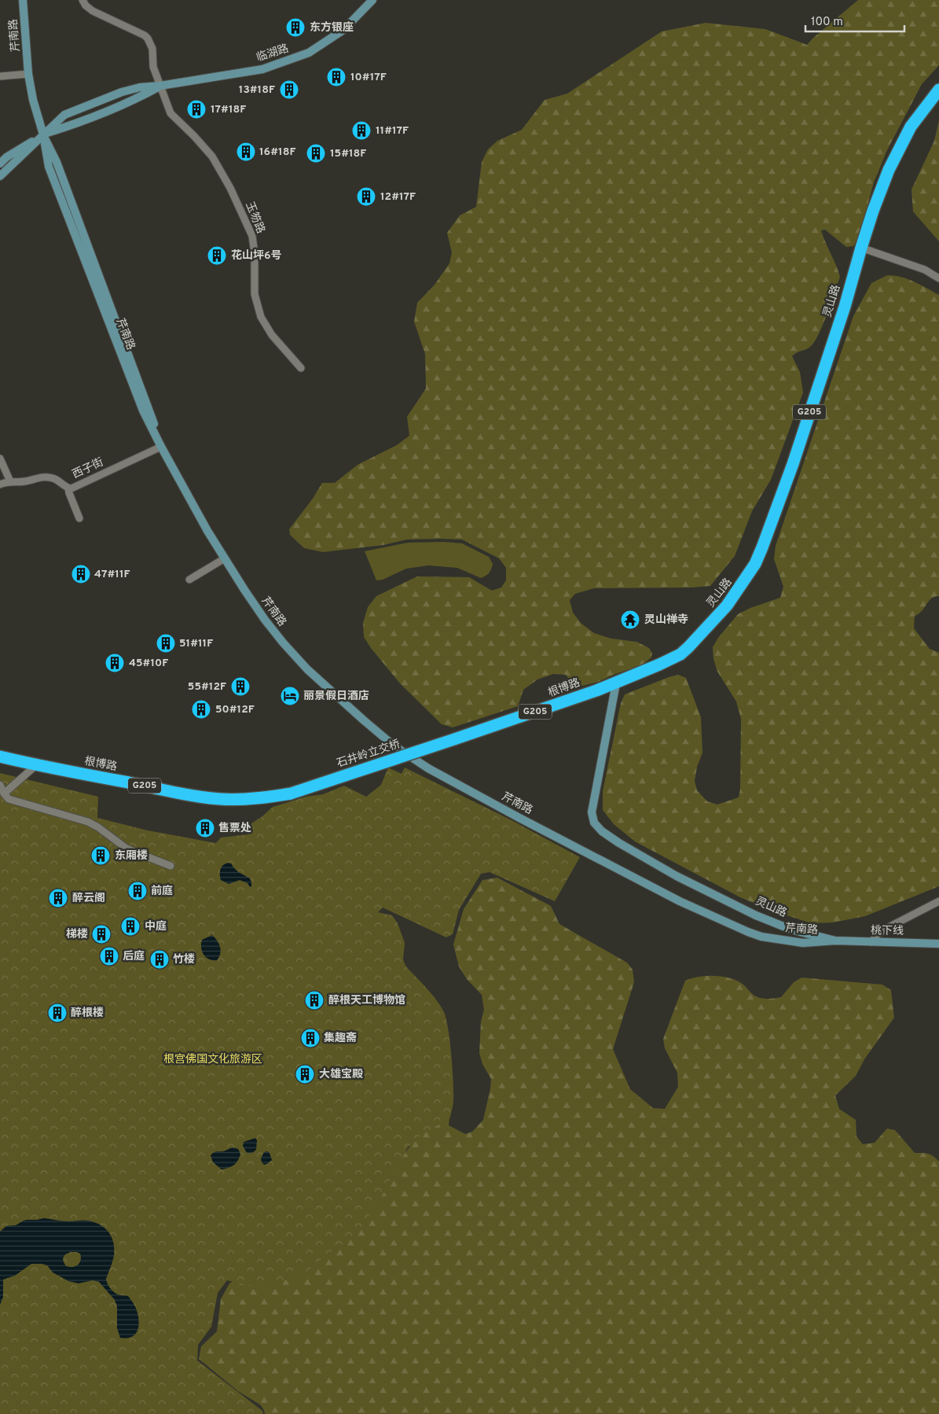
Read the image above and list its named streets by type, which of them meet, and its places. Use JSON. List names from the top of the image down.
{
  "streets": {
    "highway": [
      "灵山路",
      "G205",
      "根博路",
      "石井岭立交桥"
    ],
    "main road": ["芹南路", "临湖路", "桃下线"],
    "street": ["玉笏路", "西子街"]
  },
  "crossings": [
    ["芹南路", "灵山路"],
    ["芹南路", "西子街"],
    ["芹南路", "桃下线"],
    ["临湖路", "玉笏路"],
    ["灵山路", "根博路"],
    ["灵山路", "桃下线"],
    ["根博路", "石井岭立交桥"]
  ],
  "parks": ["根宫佛国文化旅游区"],
  "places": {
    "building": [
      "东方银座",
      "10#17F",
      "13#18F",
      "17#18F",
      "11#17F",
      "16#18F",
      "15#18F",
      "12#17F",
      "花山坪6号",
      "47#11F",
      "51#11F",
      "45#10F",
      "55#12F",
      "50#12F",
      "售票处",
      "东厢楼",
      "前庭",
      "醉云阁",
      "中庭",
      "梯楼",
      "后庭",
      "竹楼",
      "醉根天工博物馆",
      "醉根楼",
      "集趣斋",
      "大雄宝殿"
    ],
    "temple": ["灵山禅寺"],
    "hotel": ["丽景假日酒店"]
  },
  "scale_bar": "100 m"
}
